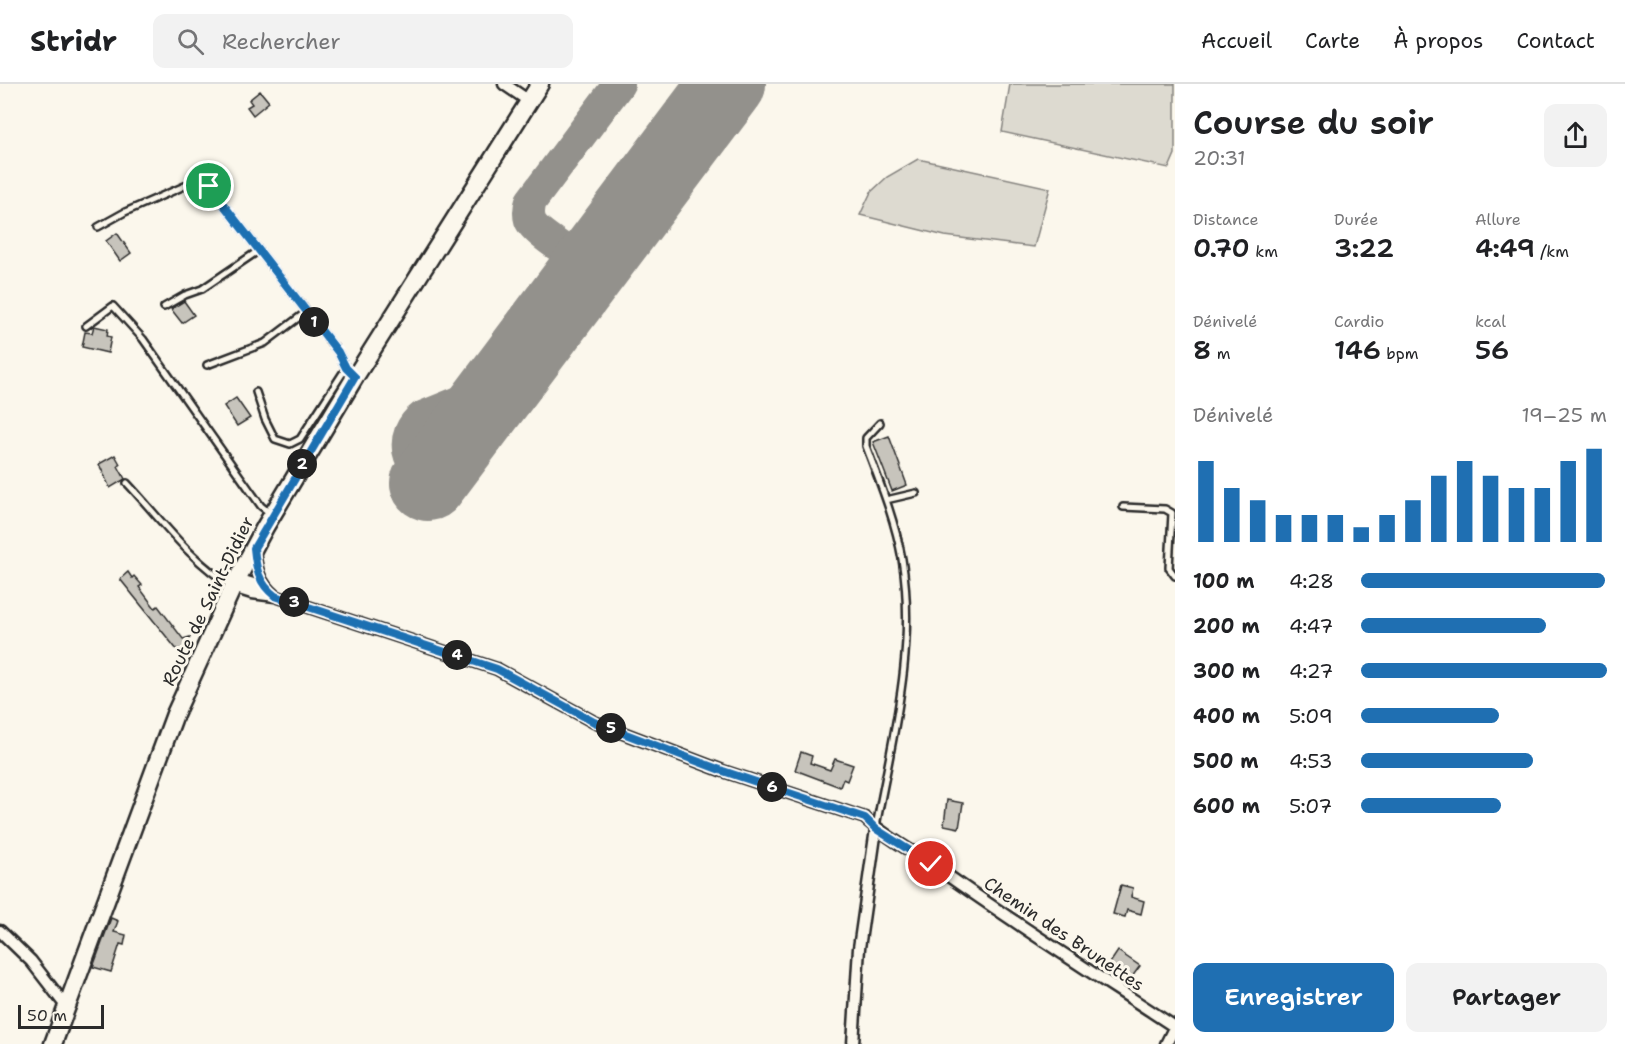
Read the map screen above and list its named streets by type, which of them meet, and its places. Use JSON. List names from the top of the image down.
{
  "streets": {
    "main road": ["Route de Saint-Didier"],
    "street": ["Chemin des Brunettes"]
  },
  "scale_bar": "50 m",
  "page": {
    "header": "Stridr",
    "search": "Rechercher",
    "nav": [
      "Accueil",
      "Carte",
      "À propos",
      "Contact"
    ],
    "heading": ["Course du soir", "20:31"],
    "stats": [
      ["Distance", "0.70 km"],
      ["Durée", "3:22"],
      ["Allure", "4:49 /km"],
      ["Dénivelé", "8 m"],
      ["Cardio", "146 bpm"],
      ["kcal", "56"]
    ],
    "pins": [
      "1",
      "2",
      "3",
      "4",
      "5",
      "6"
    ],
    "chart": ["Dénivelé", "19–25 m"],
    "list": [
      {
        "name": "100 m",
        "note": "4:28"
      },
      {
        "name": "200 m",
        "note": "4:47"
      },
      {
        "name": "300 m",
        "note": "4:27"
      },
      {
        "name": "400 m",
        "note": "5:09"
      },
      {
        "name": "500 m",
        "note": "4:53"
      },
      {
        "name": "600 m",
        "note": "5:07"
      }
    ],
    "buttons": ["Enregistrer", "Partager"],
    "scale": "50 m"
  }
}
